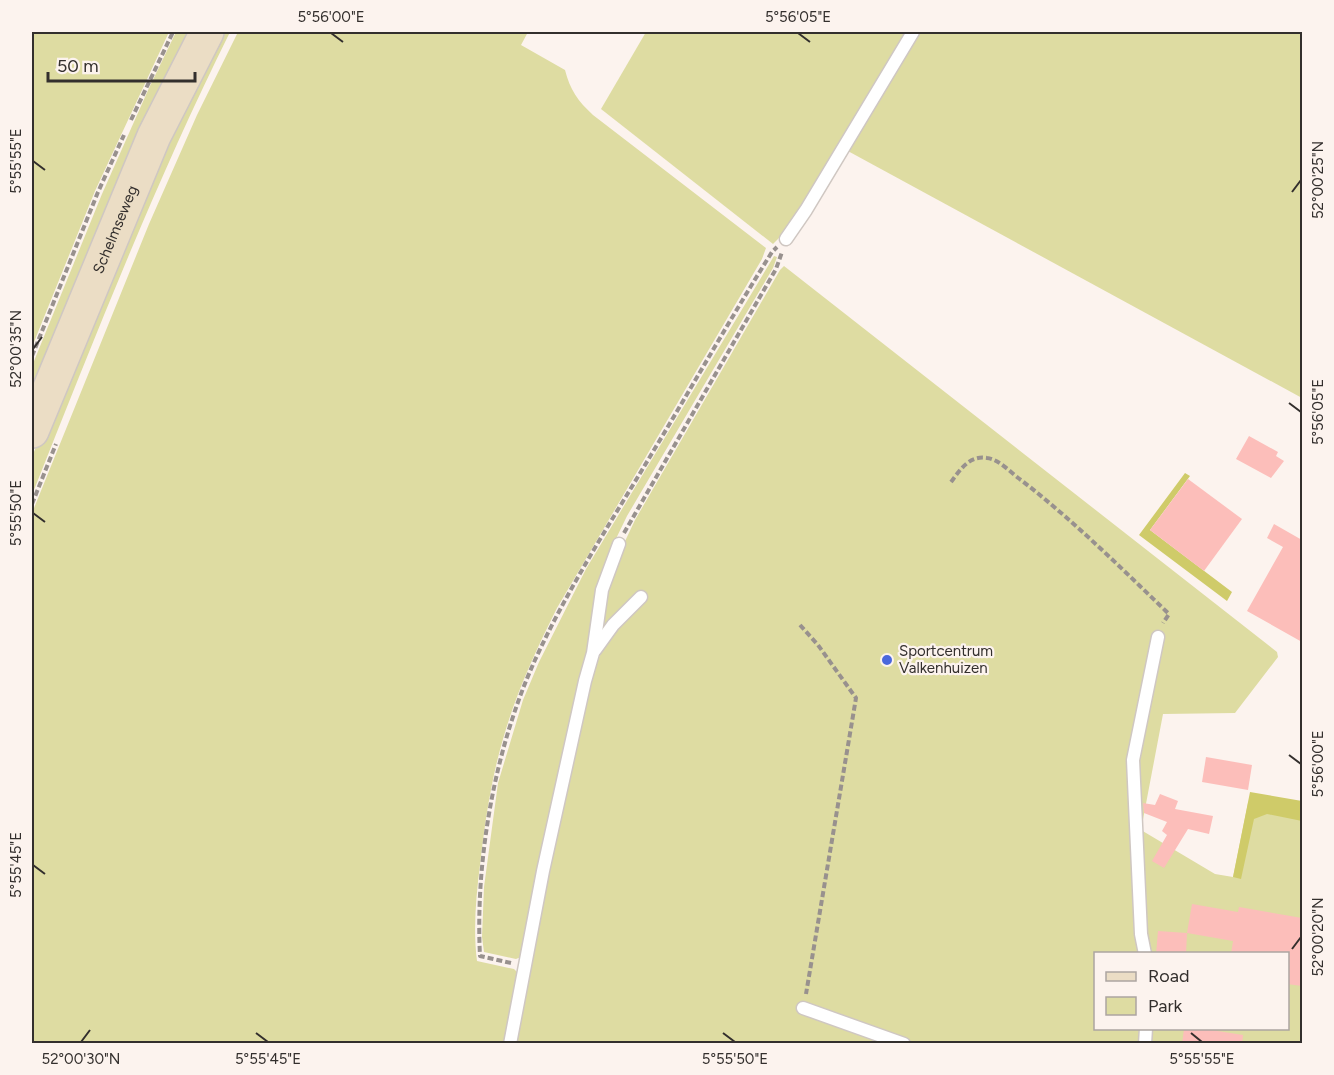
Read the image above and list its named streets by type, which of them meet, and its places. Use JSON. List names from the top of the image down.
{
  "streets": {
    "main road": ["Schelmseweg"]
  },
  "places": ["Sportcentrum Valkenhuizen"],
  "legend": ["Road", "Park"],
  "scale_bar": "50 m",
  "coordinates": [
    "5°56'00\"E",
    "5°56'05\"E",
    "5°55'55\"E",
    "52°00'25\"N",
    "52°00'35\"N",
    "5°55'50\"E",
    "5°55'45\"E",
    "52°00'20\"N",
    "52°00'30\"N"
  ]
}
